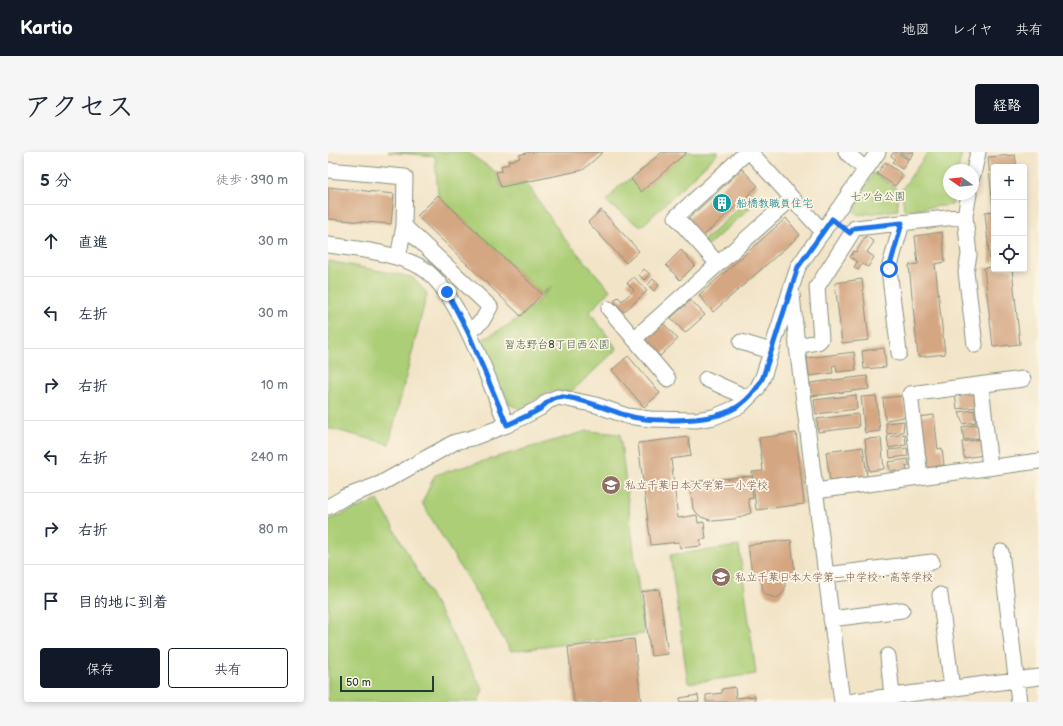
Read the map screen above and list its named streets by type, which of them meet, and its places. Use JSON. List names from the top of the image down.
{
  "parks": ["七ツ台公園", "習志野台8丁目西公園"],
  "places": {
    "building": ["船橋教職員住宅"],
    "school or university": ["私立千葉日本大学第一小学校", "私立千葉日本大学第一中学校・高等学校"]
  },
  "scale_bar": "50 m",
  "north": "left",
  "page": {
    "header": "Kartio",
    "nav": ["地図", "レイヤ", "共有"],
    "title": "アクセス",
    "buttons": [
      "経路",
      ["保存", "共有"]
    ],
    "heading": ["5 分", "徒歩 · 390 m"],
    "map_buttons": ["+", "−"],
    "list": [
      ["直進", "30 m"],
      ["左折", "30 m"],
      ["右折", "10 m"],
      ["左折", "240 m"],
      ["右折", "80 m"],
      "目的地に到着"
    ],
    "scale": "50 m"
  }
}
